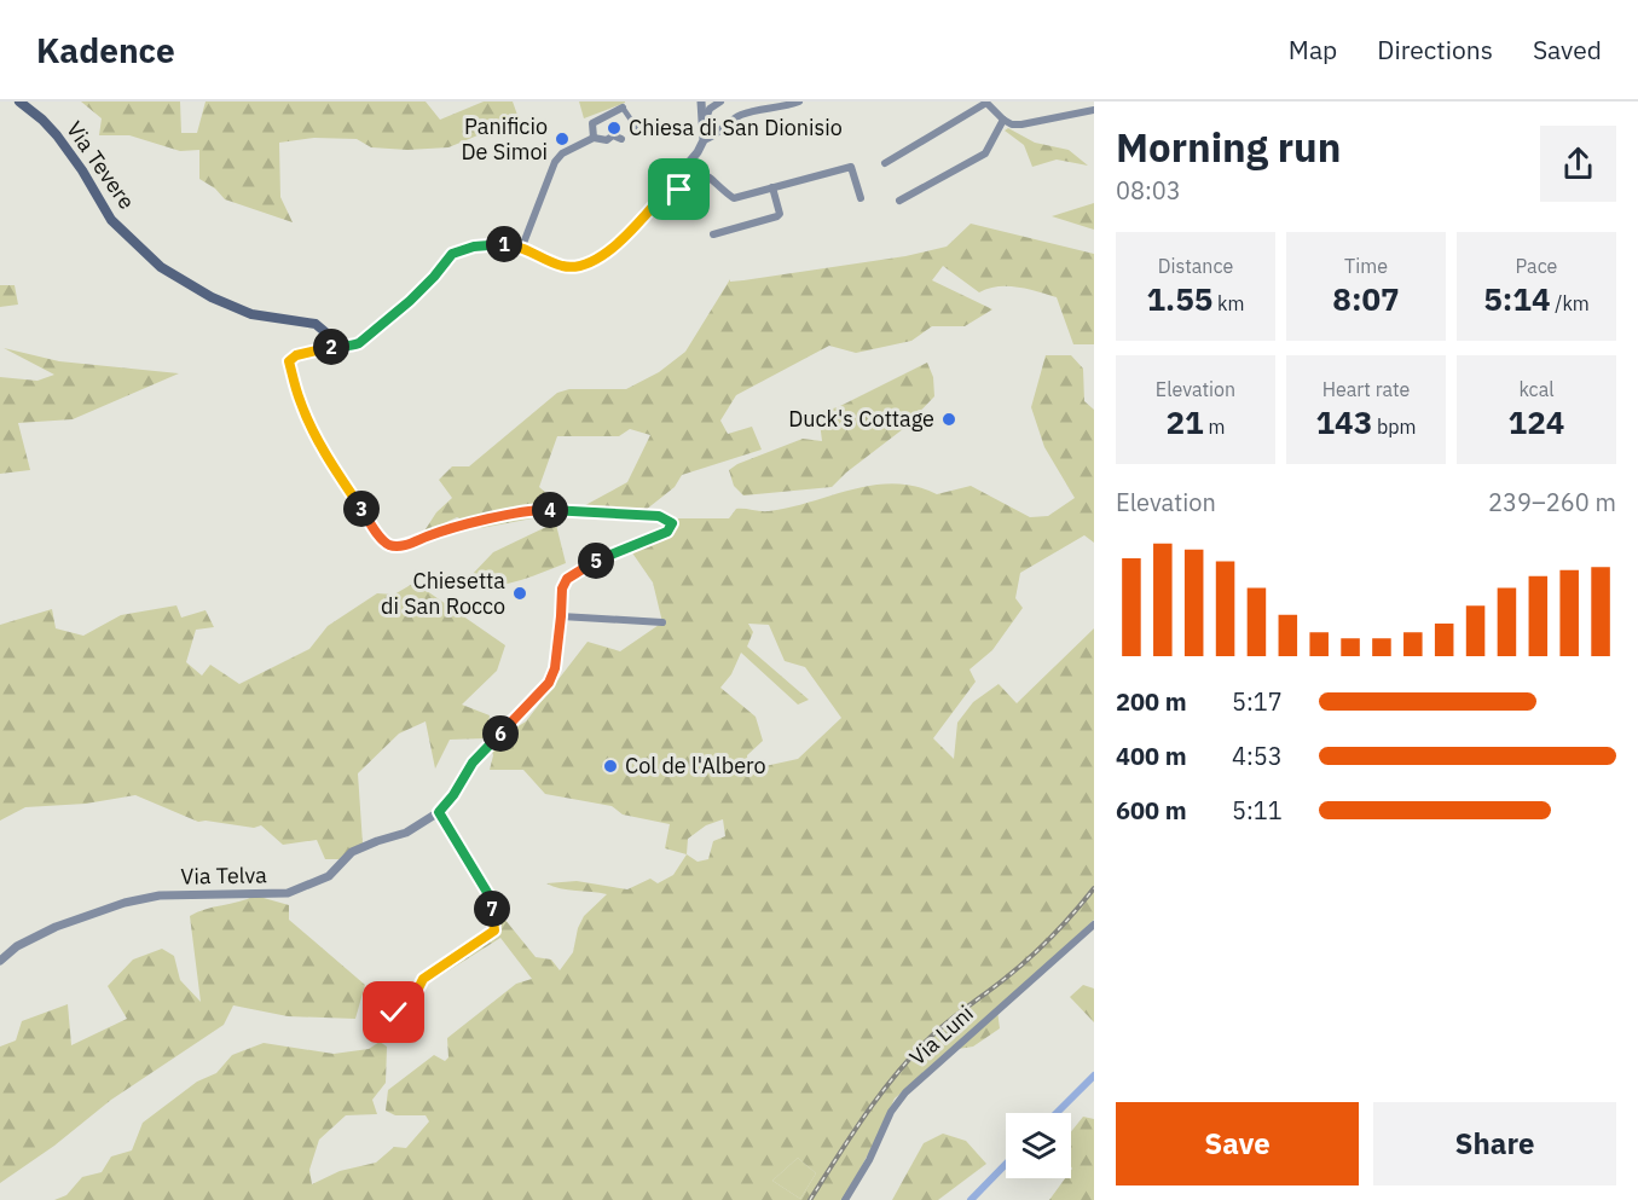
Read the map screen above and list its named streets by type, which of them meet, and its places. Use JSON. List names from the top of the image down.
{
  "streets": {
    "main road": ["Via Tevere"],
    "street": ["Via Telva", "Via Luni"]
  },
  "crossings": [
    ["Via Tevere", "Via Telva"]
  ],
  "places": [
    "Chiesa di San Dionisio",
    "Panificio De Simoi",
    "Duck's Cottage",
    "Chiesetta di San Rocco",
    "Col de l'Albero"
  ],
  "page": {
    "header": "Kadence",
    "nav": ["Map", "Directions", "Saved"],
    "heading": ["Morning run", "08:03"],
    "stats": [
      ["Distance", "1.55 km"],
      ["Time", "8:07"],
      ["Pace", "5:14 /km"],
      ["Elevation", "21 m"],
      ["Heart rate", "143 bpm"],
      ["kcal", "124"]
    ],
    "pins": [
      "1",
      "2",
      "3",
      "4",
      "5",
      "6",
      "7"
    ],
    "chart": ["Elevation", "239–260 m"],
    "list": [
      {
        "name": "200 m",
        "note": "5:17"
      },
      {
        "name": "400 m",
        "note": "4:53"
      },
      {
        "name": "600 m",
        "note": "5:11"
      }
    ],
    "buttons": ["Save", "Share"]
  }
}
